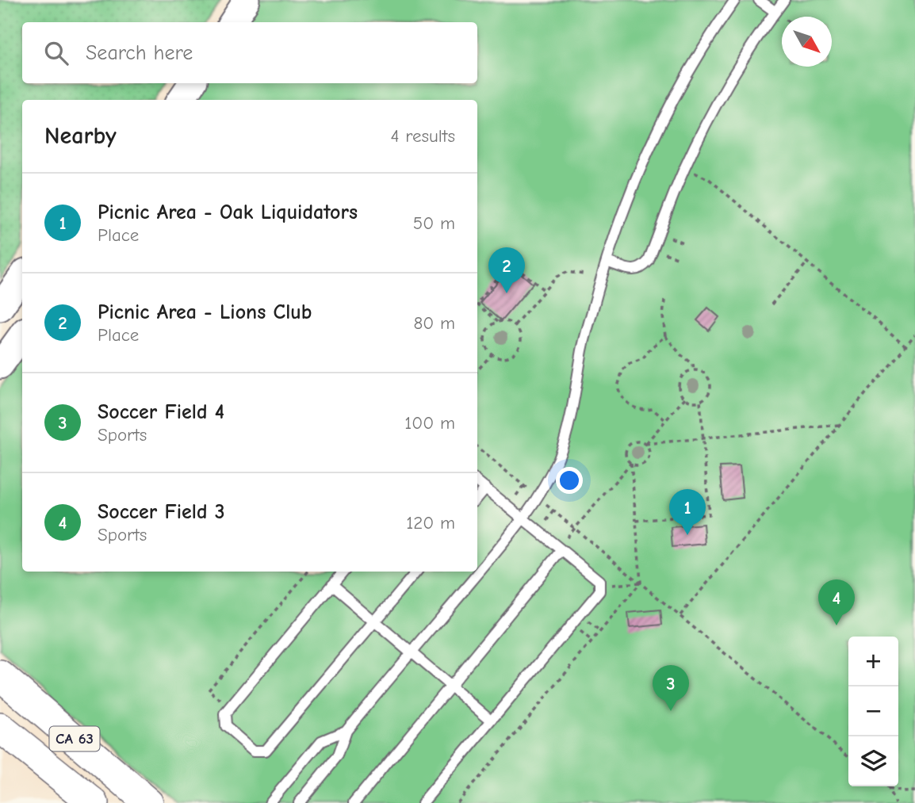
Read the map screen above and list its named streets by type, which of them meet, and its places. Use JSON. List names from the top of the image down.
{
  "streets": {
    "main road": ["CA 63"]
  },
  "north": "bottom right",
  "page": {
    "search": "Search here",
    "heading": ["Nearby", "4 results"],
    "list": [
      {
        "mark": "1",
        "name": "Picnic Area - Oak Liquidators",
        "note": "Place",
        "value": "50 m"
      },
      {
        "mark": "2",
        "name": "Picnic Area - Lions Club",
        "note": "Place",
        "value": "80 m"
      },
      {
        "mark": "3",
        "name": "Soccer Field 4",
        "note": "Sports",
        "value": "100 m"
      },
      {
        "mark": "4",
        "name": "Soccer Field 3",
        "note": "Sports",
        "value": "120 m"
      }
    ],
    "pins": [
      "2",
      "1",
      "4",
      "3"
    ],
    "map_buttons": ["+", "−"]
  }
}
